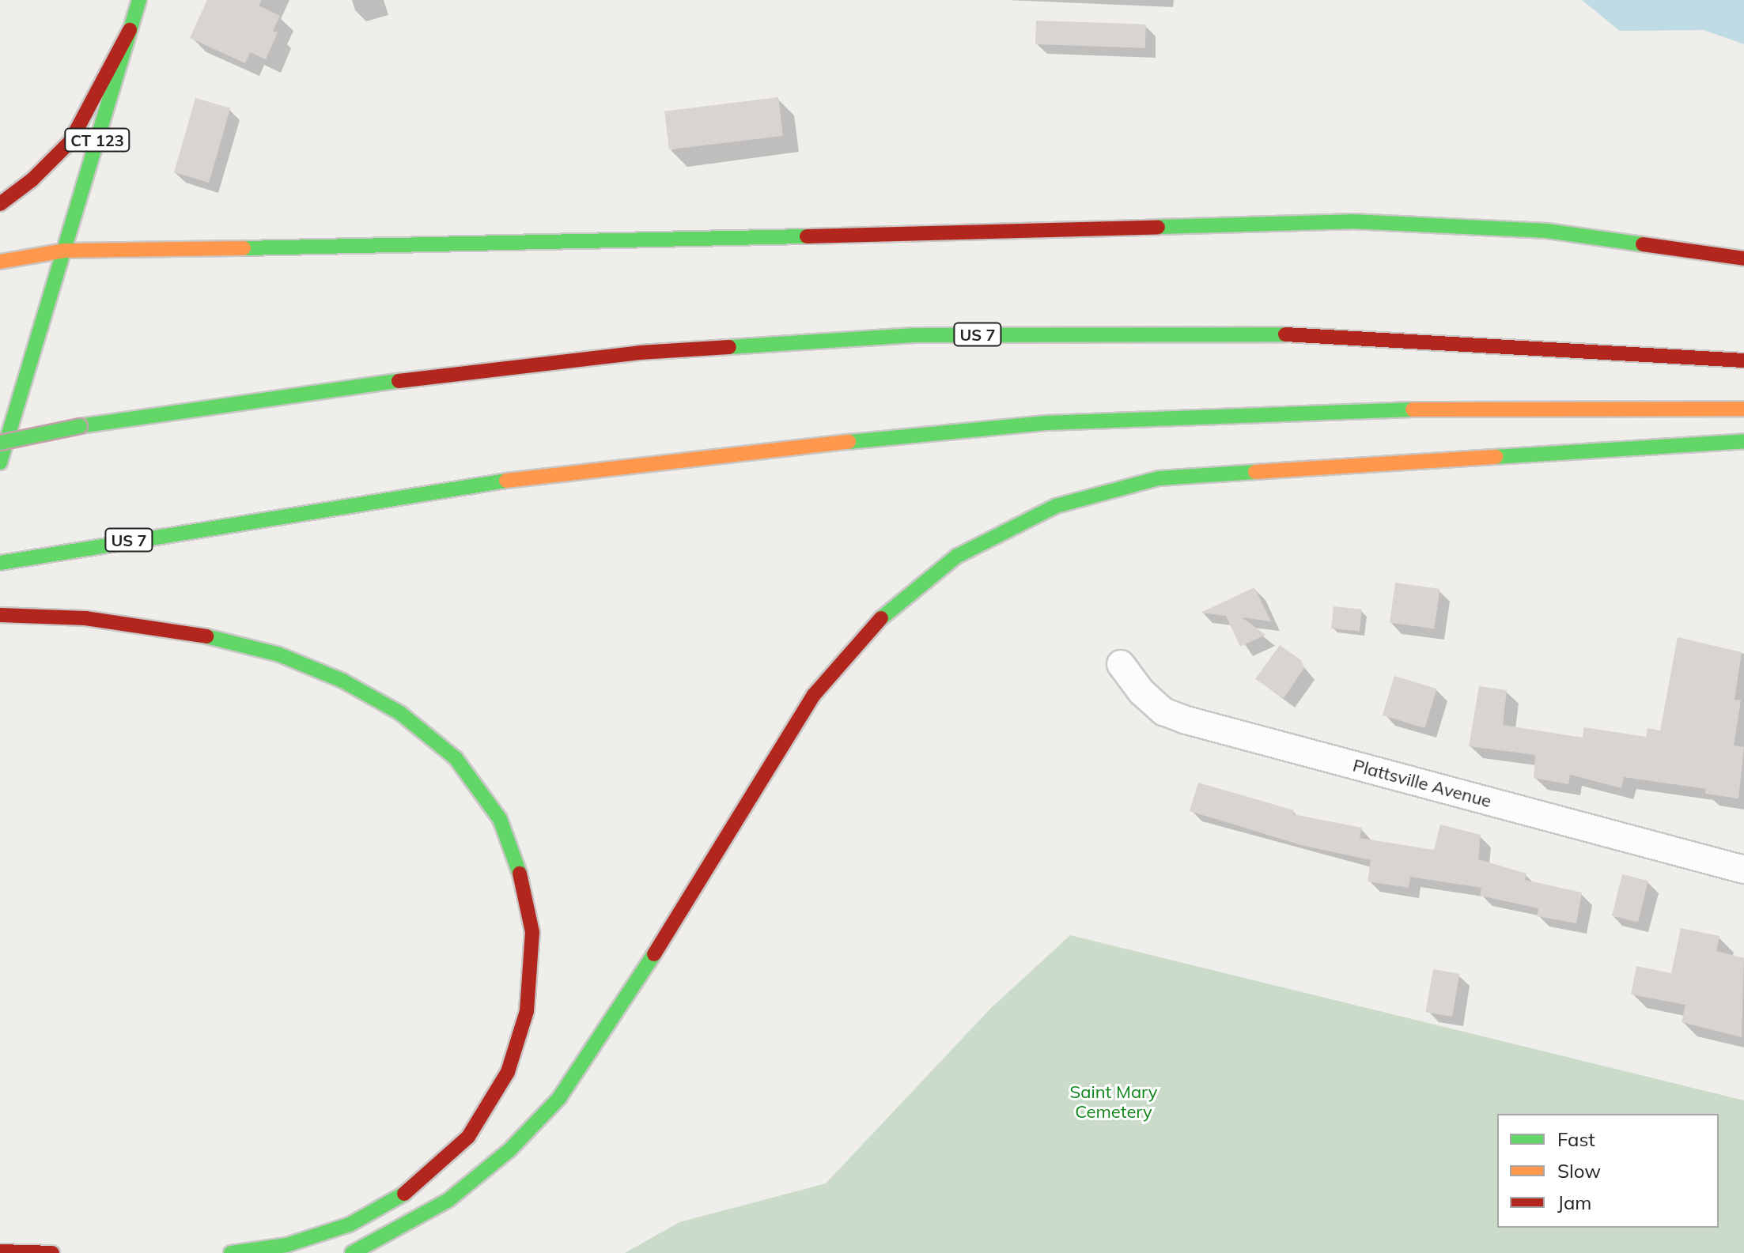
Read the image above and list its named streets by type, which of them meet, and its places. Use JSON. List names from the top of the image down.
{
  "streets": {
    "main road": ["CT 123", "US 7"],
    "street": ["Plattsville Avenue"]
  },
  "parks": ["Saint Mary Cemetery"],
  "legend": ["Fast", "Slow", "Jam"]
}
